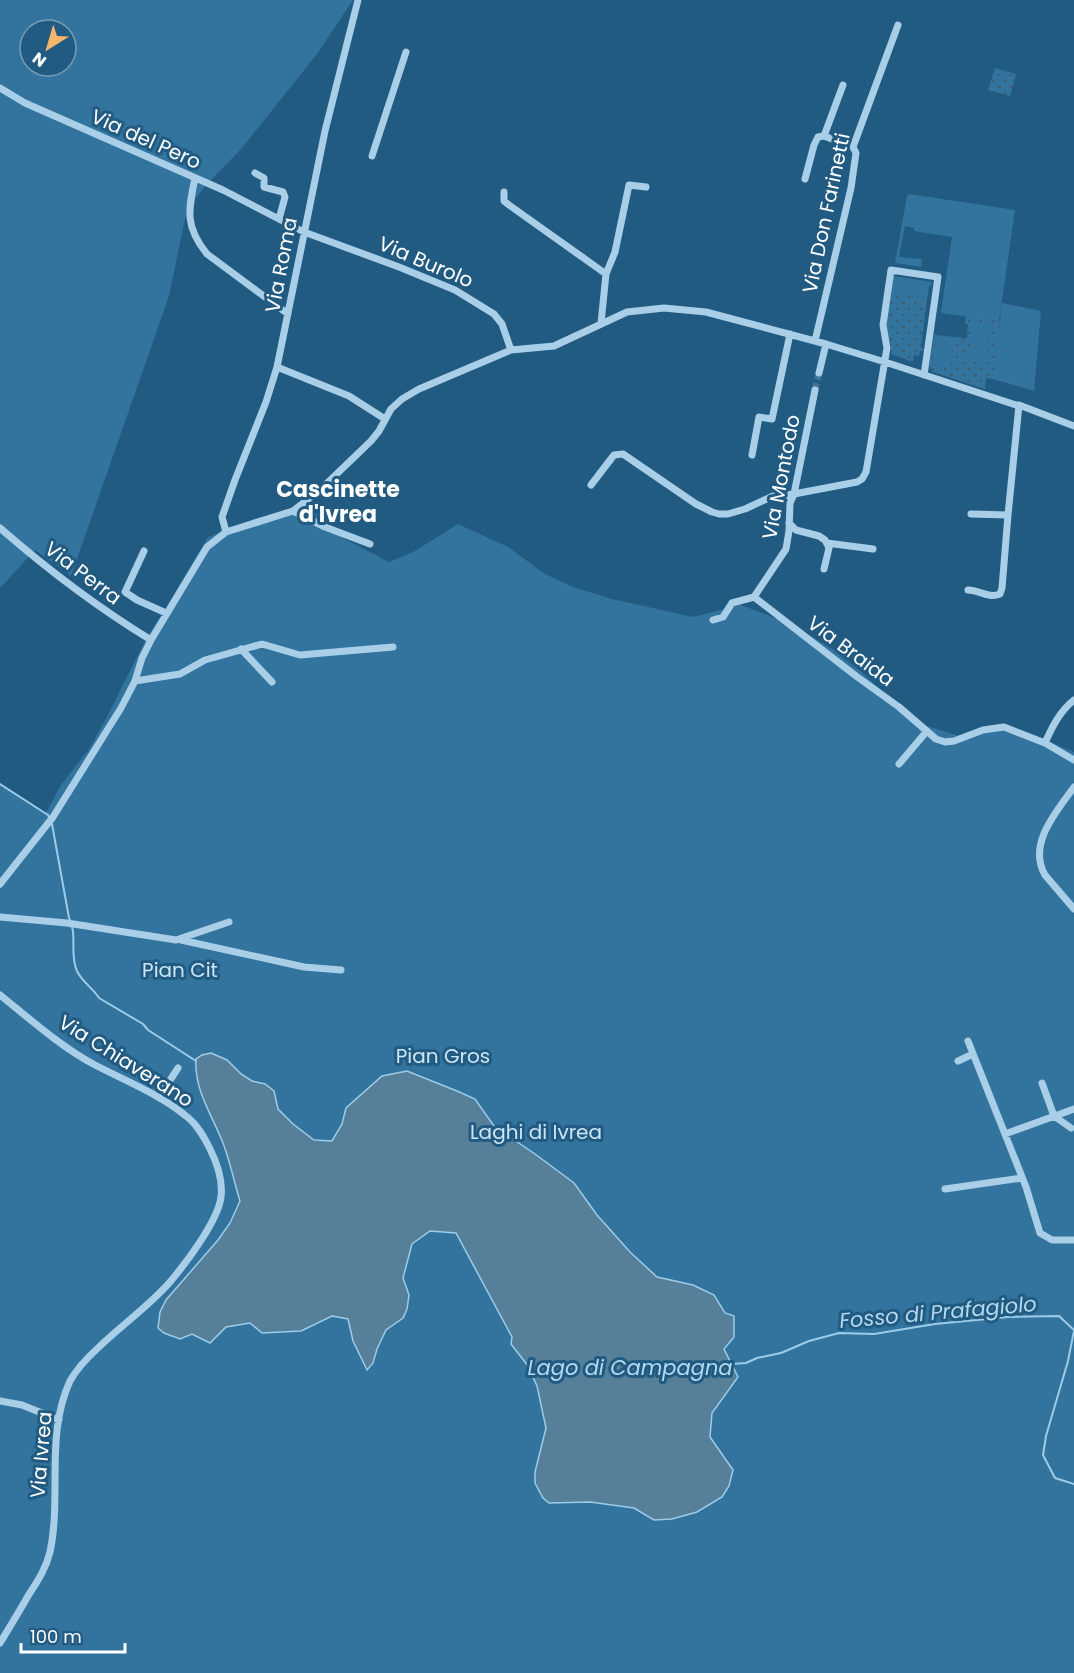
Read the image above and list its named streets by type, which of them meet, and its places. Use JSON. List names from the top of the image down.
{
  "streets": {
    "street": [
      "Via del Pero",
      "Via Don Farinetti",
      "Via Burolo",
      "Via Roma",
      "Via Montodo",
      "Via Perra",
      "Via Braida",
      "Via Chiaverano",
      "Via Ivrea"
    ]
  },
  "crossings": [
    ["Via del Pero", "Via Burolo"],
    ["Via del Pero", "Via Roma"],
    ["Via Burolo", "Via Roma"],
    ["Via Montodo", "Via Braida"],
    ["Via Chiaverano", "Via Ivrea"]
  ],
  "districts": ["Cascinette d'Ivrea"],
  "water": ["Fosso di Prafagiolo", "Lago di Campagna"],
  "parks": ["Pian Cit", "Pian Gros", "Laghi di Ivrea"],
  "scale_bar": "100 m",
  "north": "bottom left"
}
